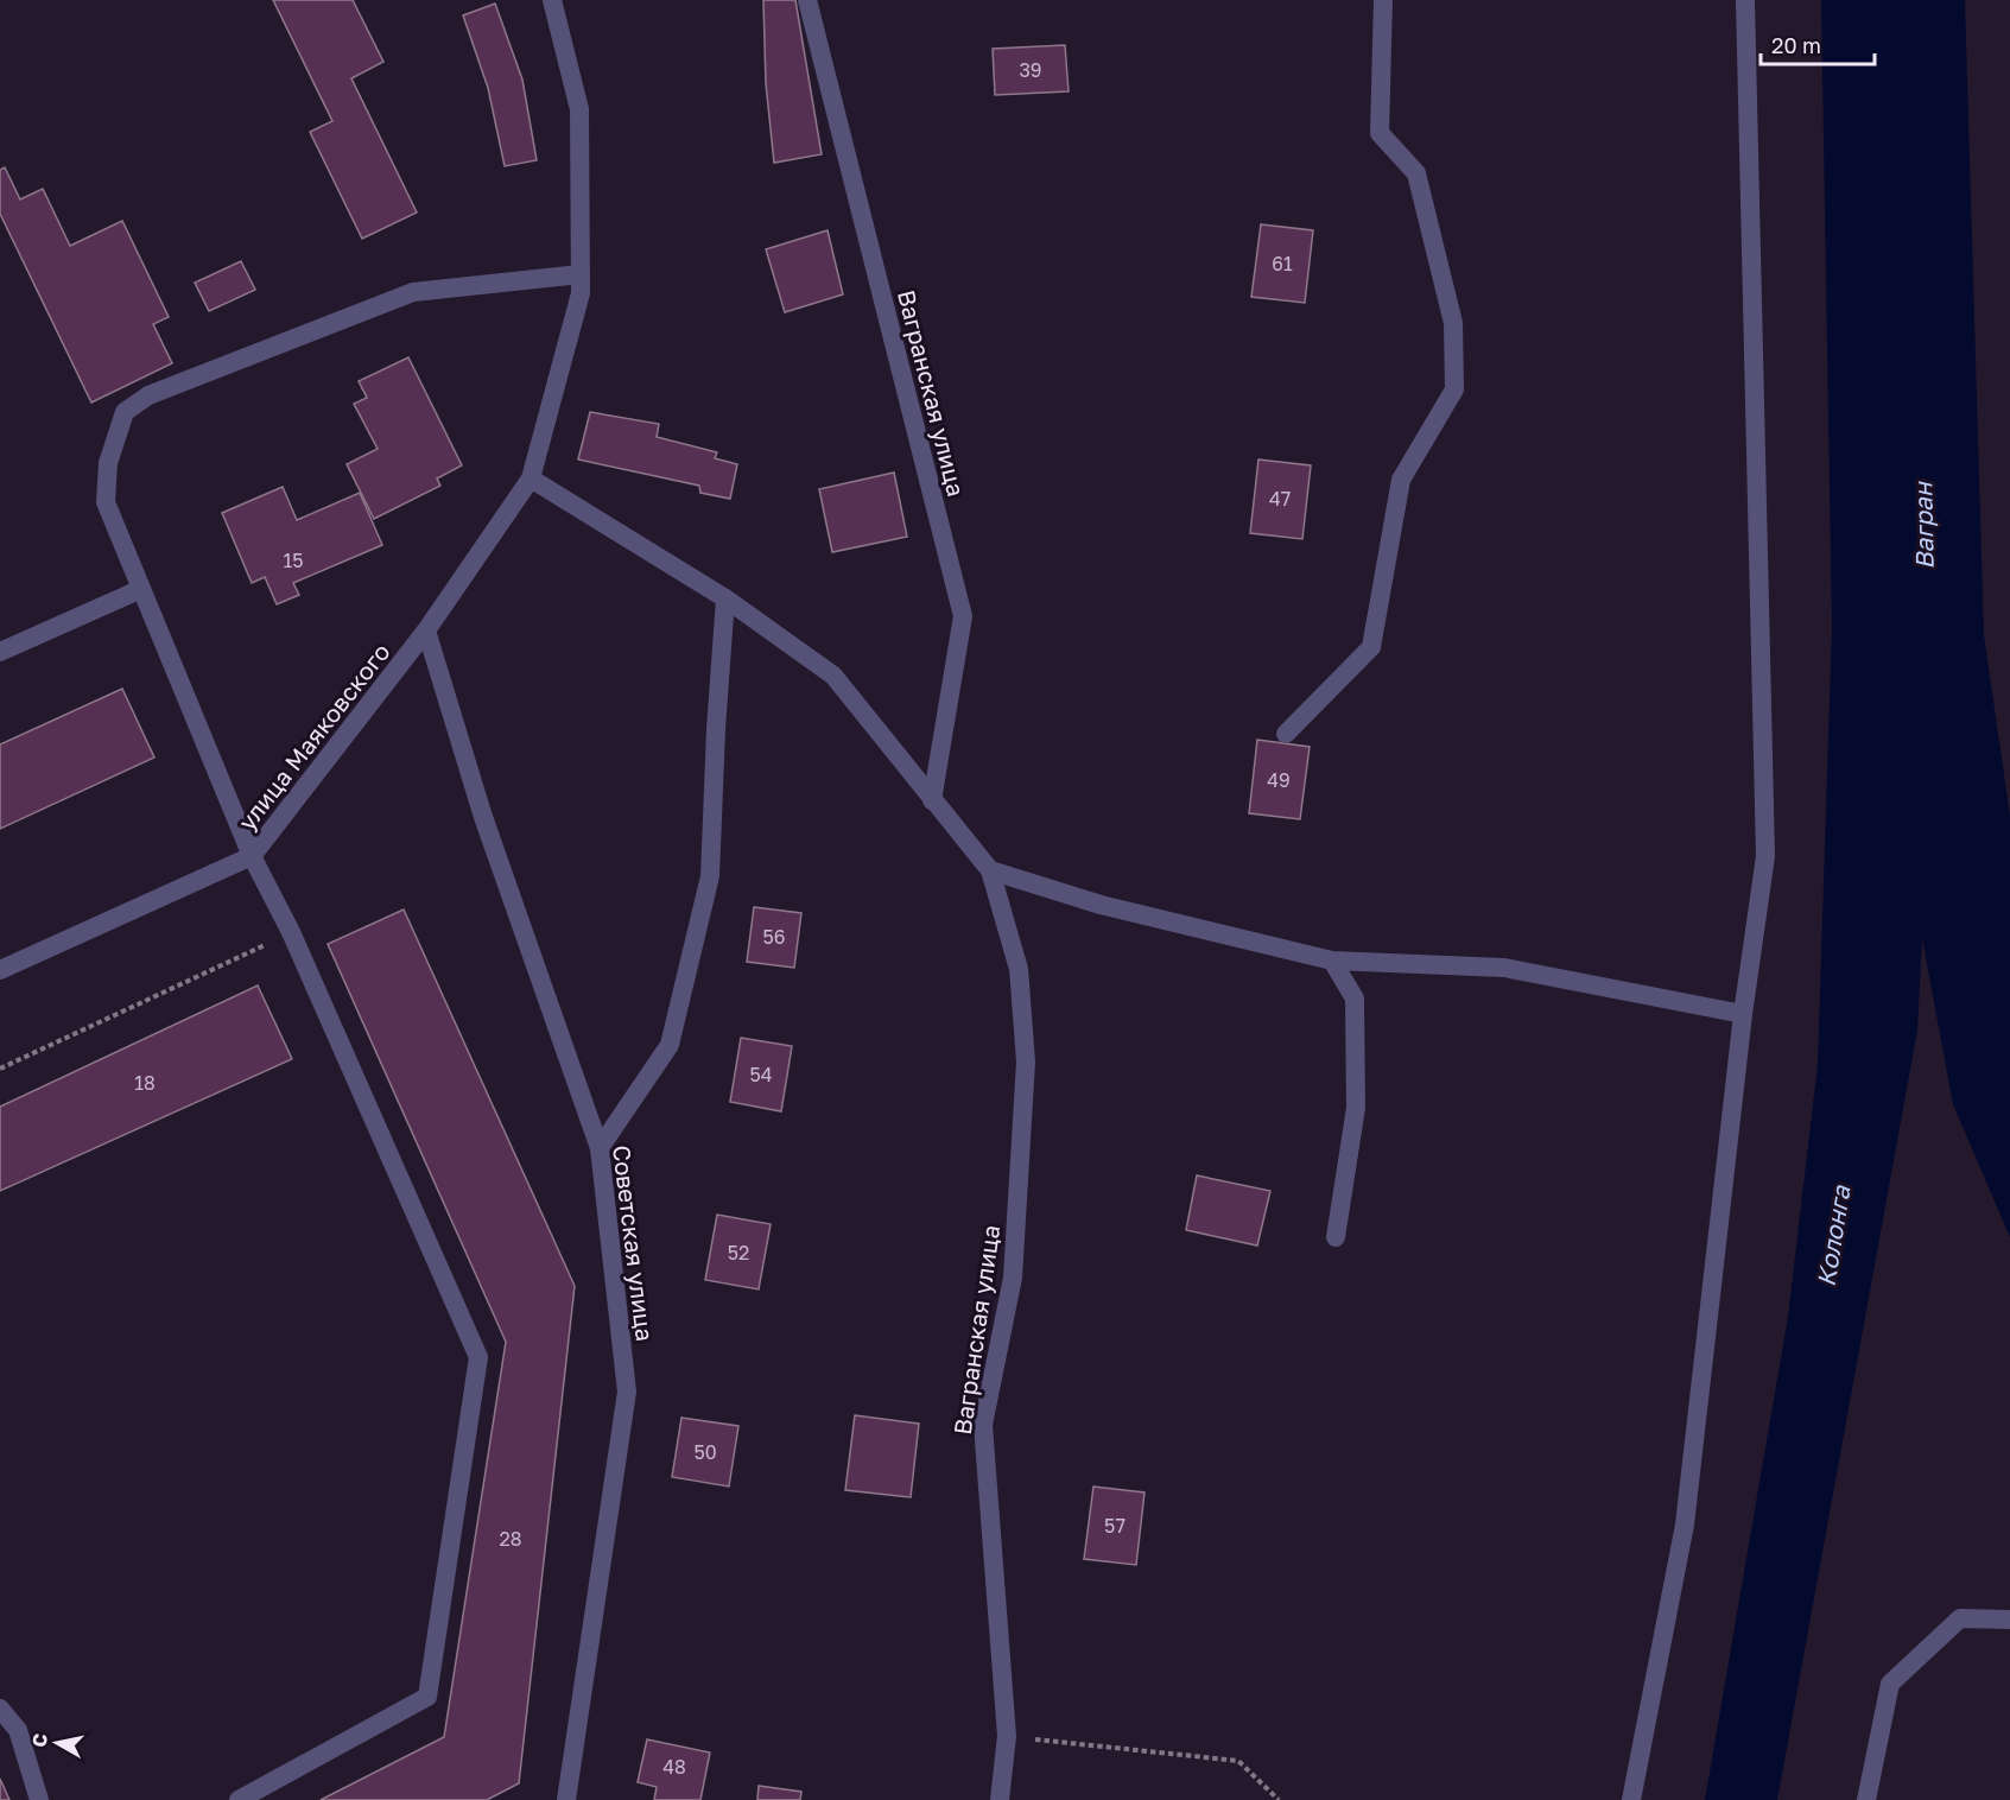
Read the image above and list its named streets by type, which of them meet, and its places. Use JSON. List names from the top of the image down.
{
  "streets": {
    "street": ["Вагранская улица", "улица Маяковского", "Советская улица"]
  },
  "crossings": [
    ["улица Маяковского", "Советская улица"]
  ],
  "water": ["Вагран", "Колонга"],
  "house_numbers": [
    "39",
    "61",
    "47",
    "15",
    "49",
    "56",
    "54",
    "18",
    "52",
    "50",
    "57",
    "28",
    "48"
  ],
  "scale_bar": "20 m",
  "north": "left"
}
